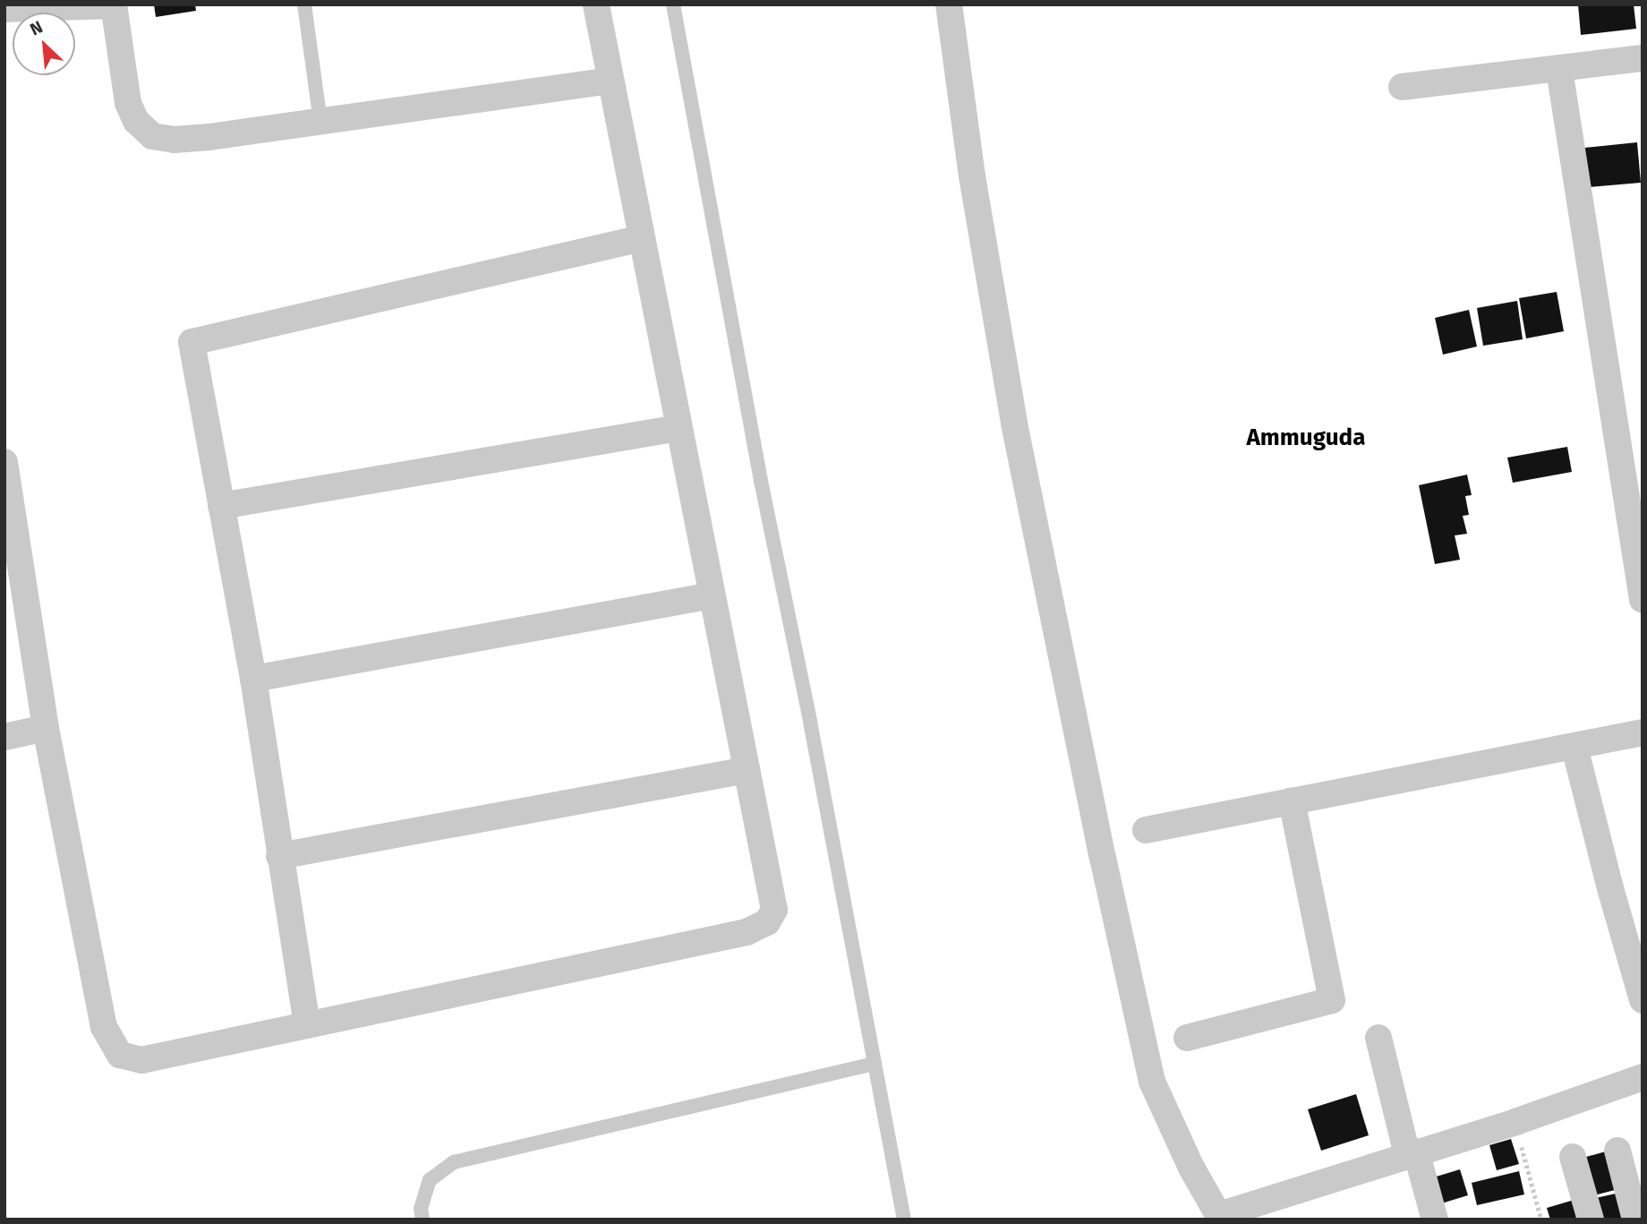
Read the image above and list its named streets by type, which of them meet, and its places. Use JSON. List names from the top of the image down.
{
  "districts": ["Ammuguda"],
  "north": "top left"
}
